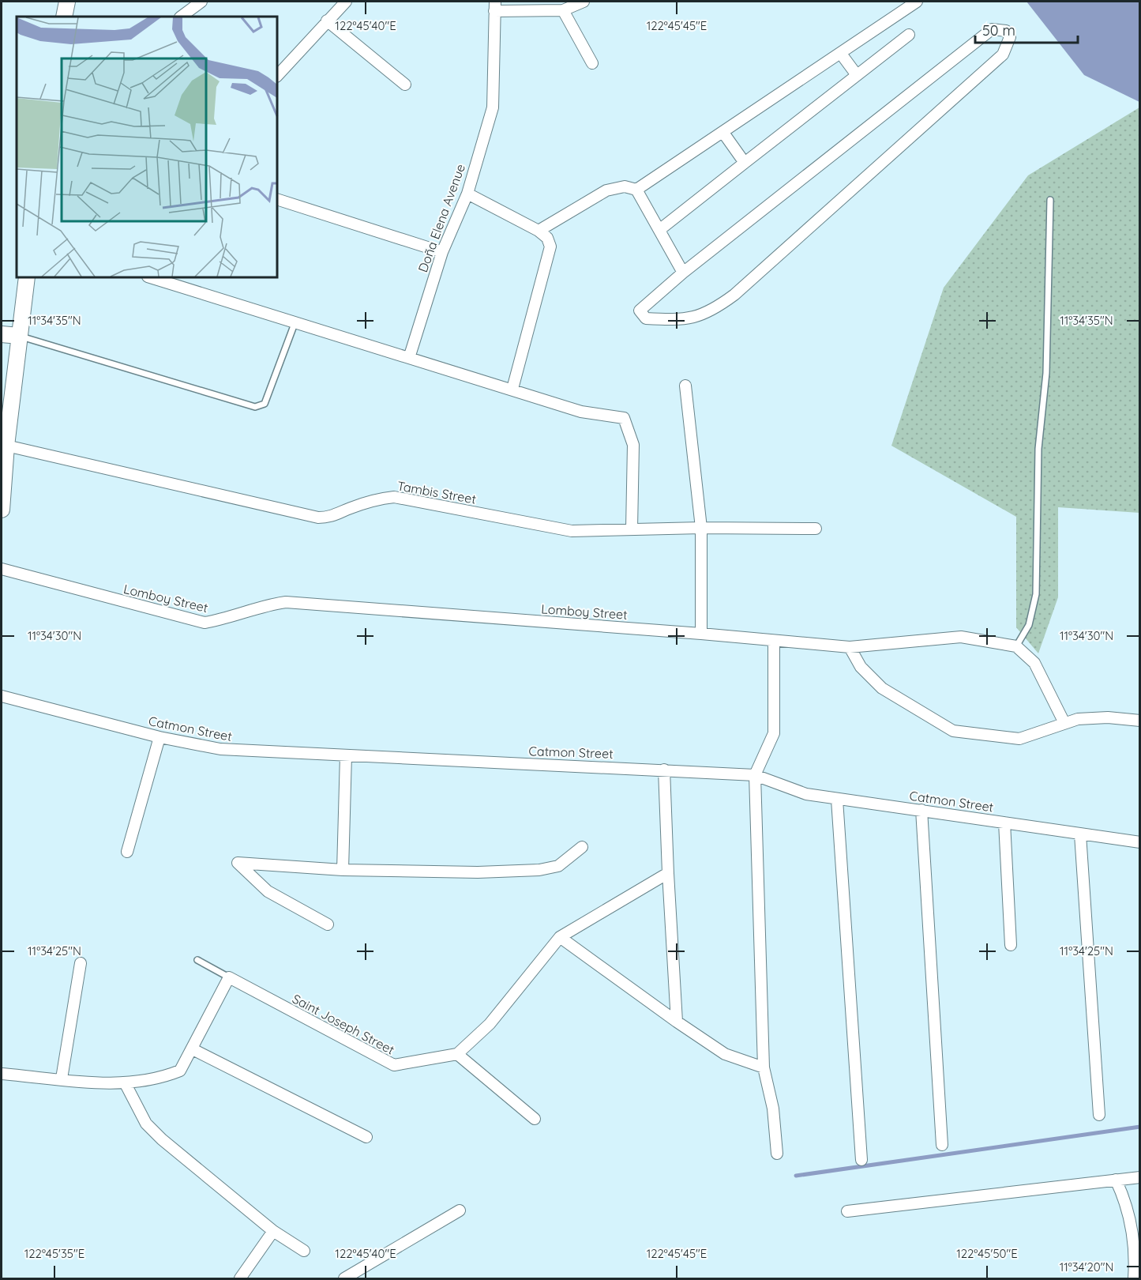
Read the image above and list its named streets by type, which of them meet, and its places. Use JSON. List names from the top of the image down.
{
  "streets": {
    "street": [
      "Doña Elena Avenue",
      "Tambis Street",
      "Lomboy Street",
      "Catmon Street",
      "Saint Joseph Street"
    ]
  },
  "scale_bar": "50 m",
  "coordinates": [
    "122°45'40\"E",
    "122°45'45\"E",
    "11°34'35\"N",
    "11°34'30\"N",
    "11°34'25\"N",
    "122°45'35\"E",
    "122°45'50\"E",
    "11°34'20\"N"
  ]
}
